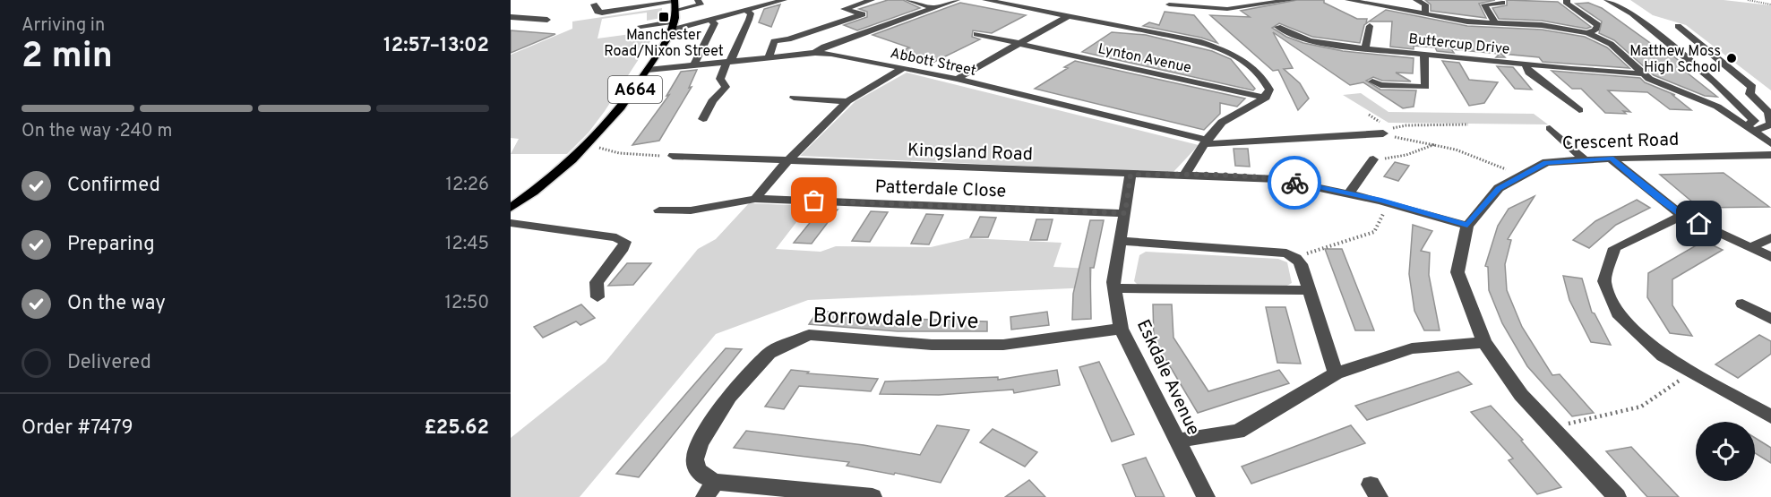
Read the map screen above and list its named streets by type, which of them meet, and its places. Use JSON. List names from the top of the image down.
{
  "streets": {
    "main road": ["A664"],
    "street": [
      "Buttercup Drive",
      "Lynton Avenue",
      "Abbott Street",
      "Crescent Road",
      "Kingsland Road",
      "Patterdale Close",
      "Borrowdale Drive",
      "Eskdale Avenue"
    ]
  },
  "crossings": [
    ["Abbott Street", "A664"],
    ["Crescent Road", "Kingsland Road"],
    ["Kingsland Road", "Eskdale Avenue"],
    ["Patterdale Close", "Eskdale Avenue"],
    ["Borrowdale Drive", "Eskdale Avenue"]
  ],
  "places": {
    "transit": ["Manchester Road/Nixon Street"],
    "other": ["Matthew Moss High School"]
  },
  "page": {
    "heading": ["2 min", "Arriving in", "12:57–13:02"],
    "panel": ["Order #7479", "£25.62"],
    "bar": "On the way · 240 m",
    "list": [
      ["Confirmed", "12:26"],
      ["Preparing", "12:45"],
      ["On the way", "12:50"],
      "Delivered"
    ]
  }
}
